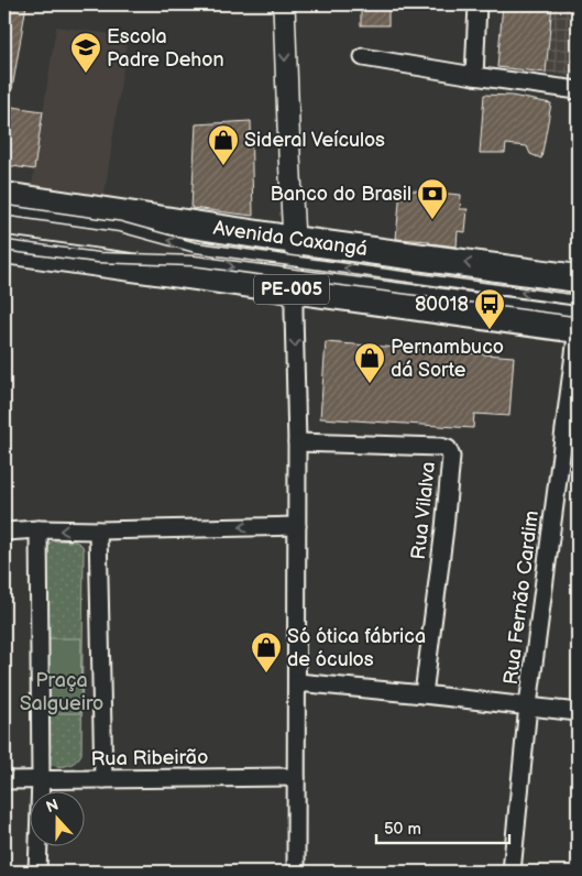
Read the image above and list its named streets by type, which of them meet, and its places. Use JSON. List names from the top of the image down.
{
  "streets": {
    "main road": ["Avenida Caxangá", "PE-005"],
    "street": ["Rua Vilalva", "Rua Fernão Cardim", "Rua Ribeirão"]
  },
  "crossings": [
    ["PE-005", "Rua Fernão Cardim"]
  ],
  "parks": ["Praça Salgueiro"],
  "places": {
    "school or university": ["Escola Padre Dehon"],
    "shop": ["Sideral Veículos", "Pernambuco dá Sorte", "Só ótica fábrica de óculos"],
    "bank": ["Banco do Brasil"],
    "bus stop": ["80018"]
  },
  "scale_bar": "50 m",
  "north": "top"
}
